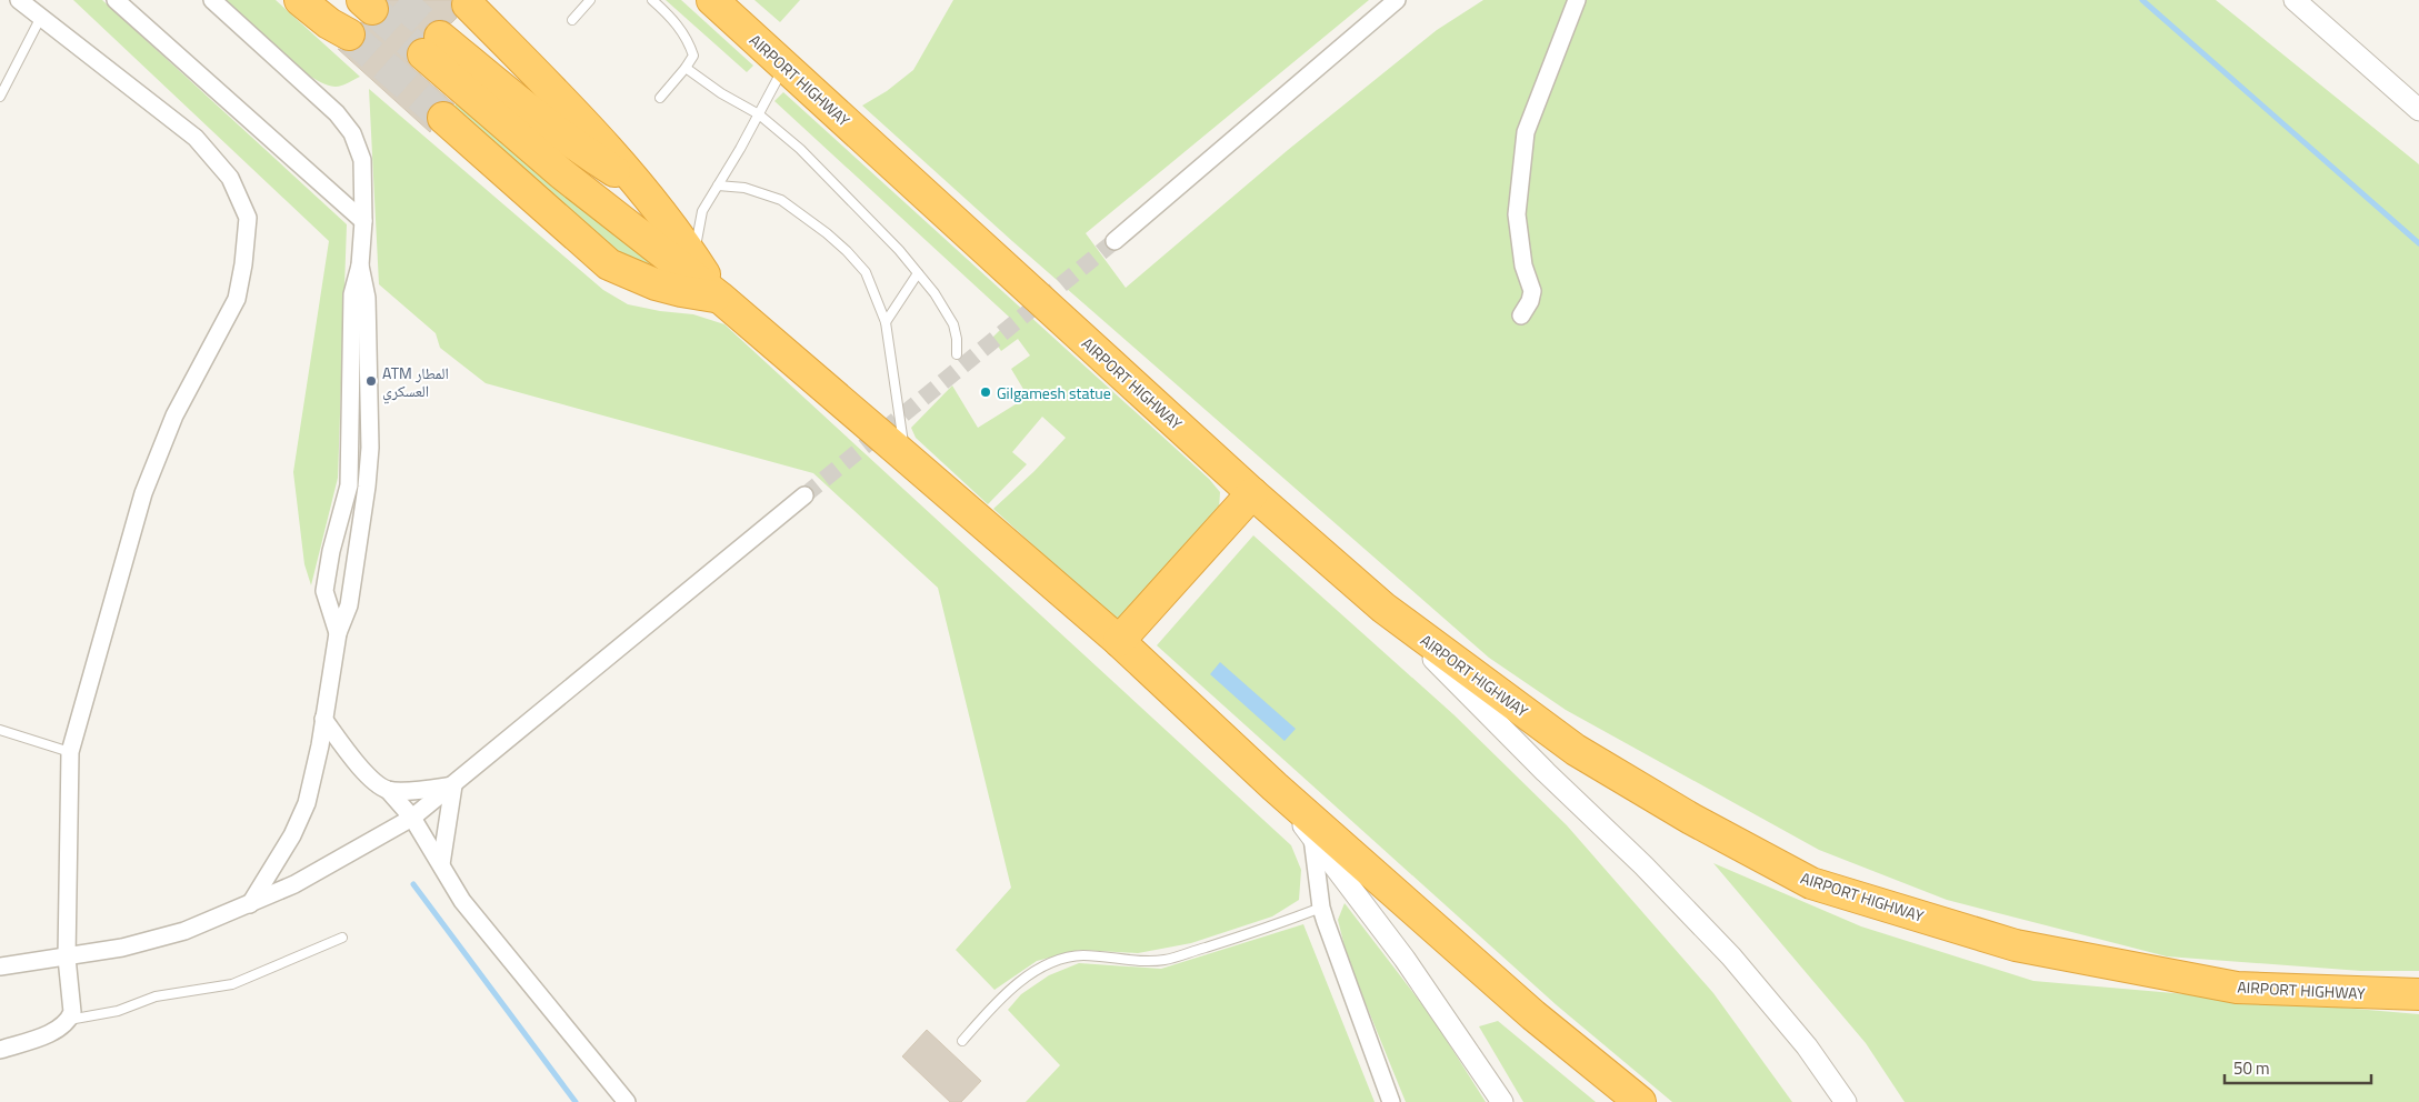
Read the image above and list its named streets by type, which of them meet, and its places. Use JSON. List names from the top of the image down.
{
  "streets": {
    "highway": ["AIRPORT HIGHWAY"]
  },
  "places": ["ATM المطار العسكري", "Gilgamesh statue"],
  "scale_bar": "50 m"
}
